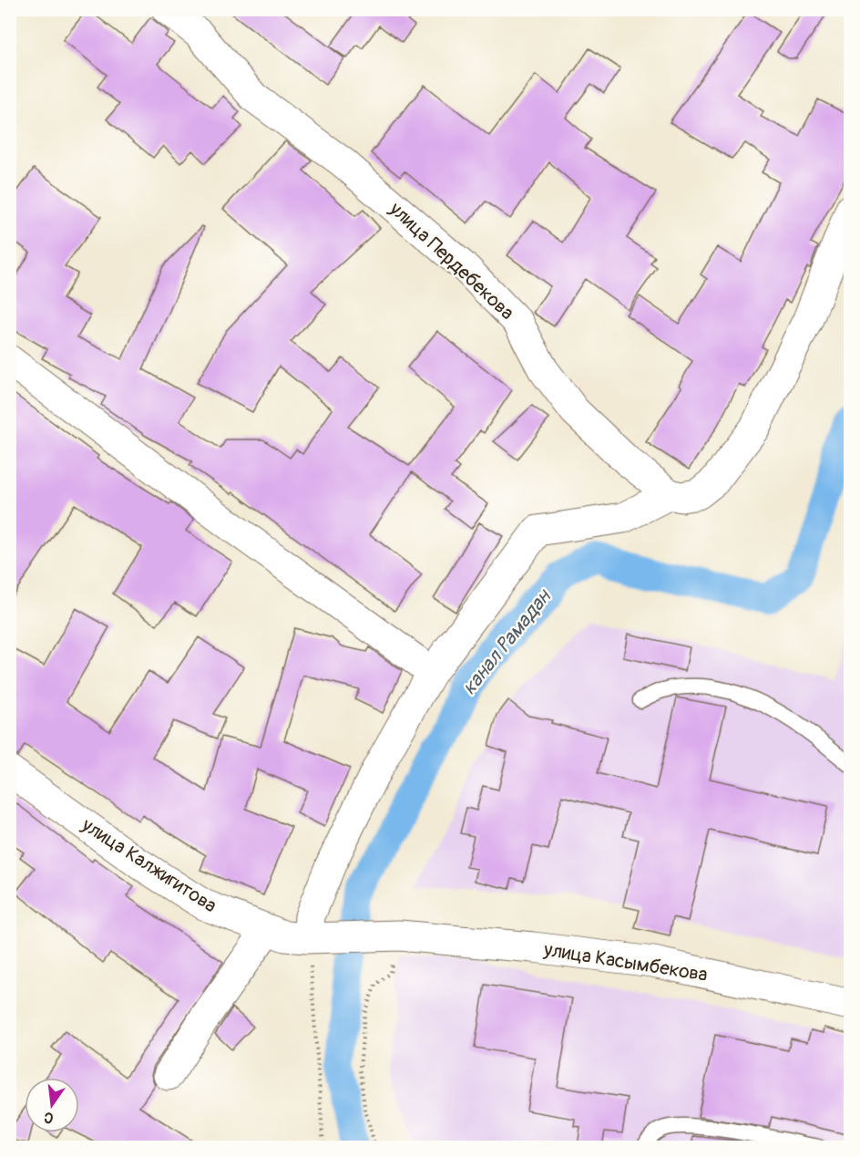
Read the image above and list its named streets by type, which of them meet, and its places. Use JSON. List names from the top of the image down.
{
  "streets": {
    "street": ["улица Пердебекова", "улица Калжигитова", "улица Касымбекова"]
  },
  "crossings": [
    ["улица Калжигитова", "улица Касымбекова"]
  ],
  "water": ["канал Рамадан"],
  "north": "bottom"
}
